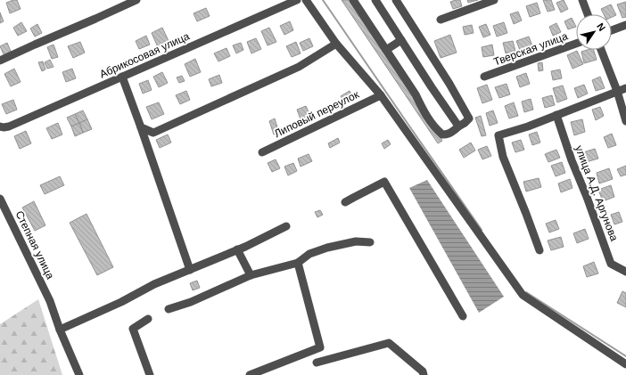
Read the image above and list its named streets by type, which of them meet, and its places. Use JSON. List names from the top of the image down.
{
  "streets": {
    "street": [
      "Тверская улица",
      "Абрикосовая улица",
      "Липовый переулок",
      "улица А.Д. Аргунова",
      "Степная улица"
    ]
  },
  "north": "top right"
}
